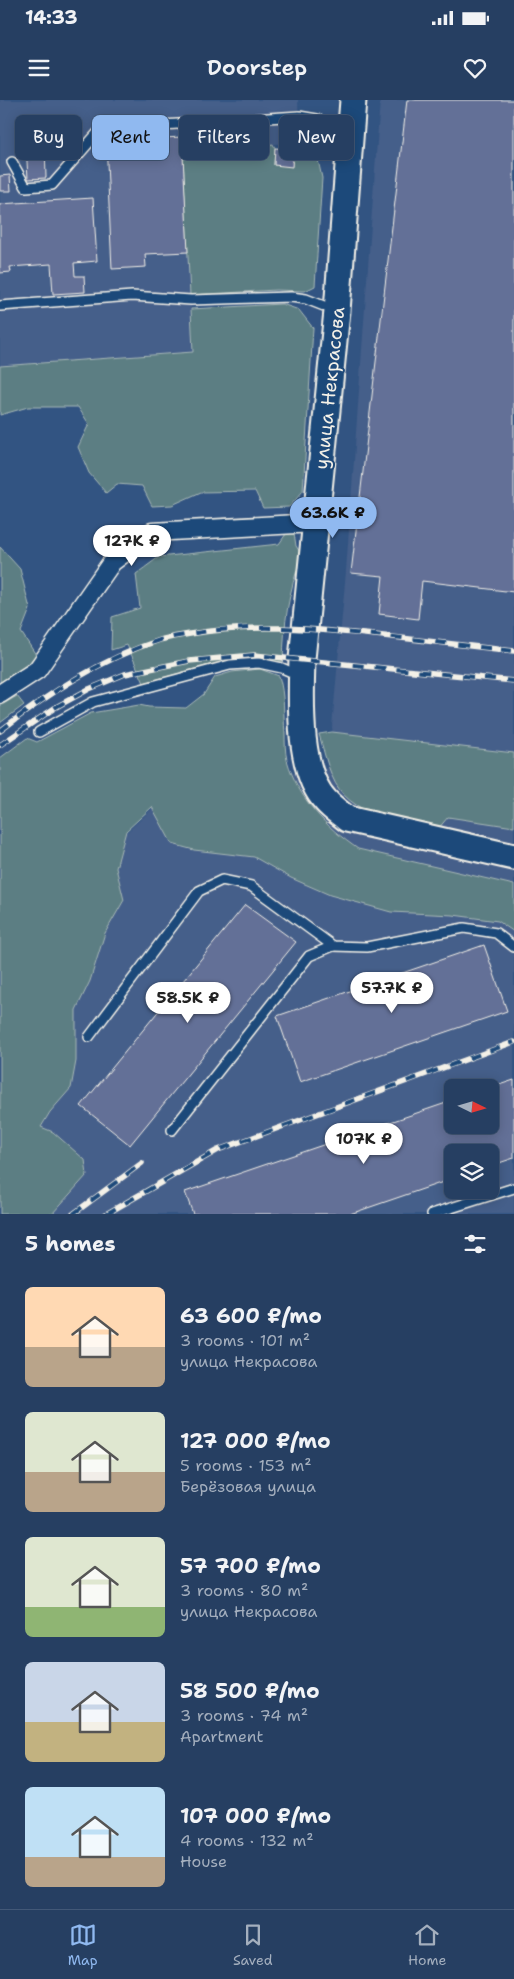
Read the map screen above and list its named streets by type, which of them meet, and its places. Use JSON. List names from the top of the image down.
{
  "streets": {
    "main road": ["улица Некрасова"]
  },
  "north": "right",
  "page": {
    "status": "14:33",
    "header": "Doorstep",
    "chip": [
      "Buy",
      "Rent",
      "Filters",
      "New"
    ],
    "price": [
      "63.6K ₽",
      "127K ₽",
      "57.7K ₽",
      "58.5K ₽",
      "107K ₽"
    ],
    "heading": "5 homes",
    "list": [
      {
        "name": "63 600 ₽/mo",
        "note": "3 rooms · 101 m² · улица Некрасова"
      },
      {
        "name": "127 000 ₽/mo",
        "note": "5 rooms · 153 m² · Берёзовая улица"
      },
      {
        "name": "57 700 ₽/mo",
        "note": "3 rooms · 80 m² · улица Некрасова"
      },
      {
        "name": "58 500 ₽/mo",
        "note": "3 rooms · 74 m² · Apartment"
      },
      {
        "name": "107 000 ₽/mo",
        "note": "4 rooms · 132 m² · House"
      }
    ],
    "tabs": ["Map", "Saved", "Home"]
  }
}
